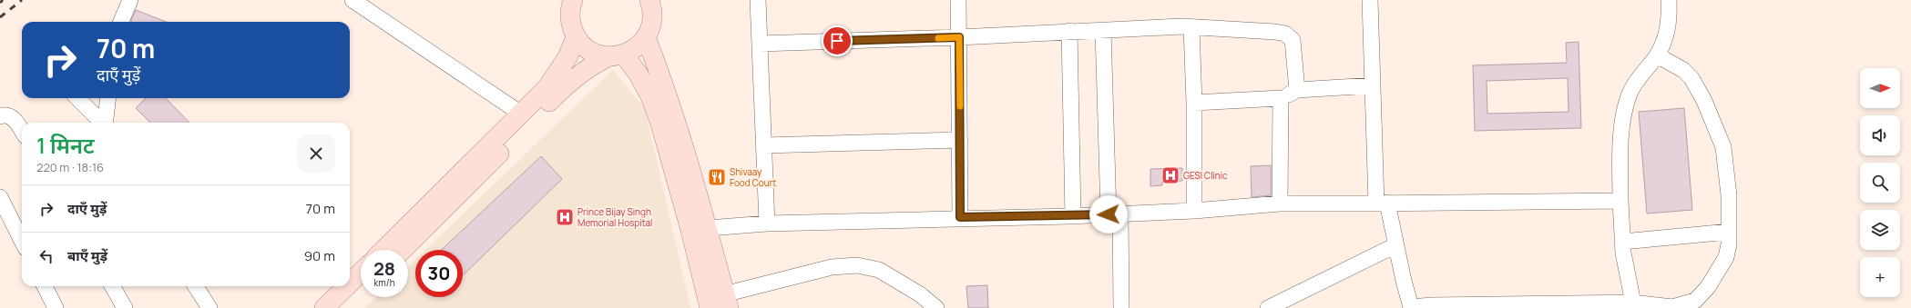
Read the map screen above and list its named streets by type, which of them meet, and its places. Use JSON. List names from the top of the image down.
{
  "places": {
    "hospital": ["GESI Clinic", "Prince Bijay Singh Memorial Hospital"],
    "restaurant": ["Shivaay Food Court"]
  },
  "north": "right",
  "page": {
    "turn": ["70 m", "दाएँ मुड़ें"],
    "map_buttons": "+",
    "heading": ["1 मिनट", "220 m · 18:16"],
    "list": [
      {
        "name": "दाएँ मुड़ें",
        "value": "70 m"
      },
      {
        "name": "बाएँ मुड़ें",
        "value": "90 m"
      }
    ],
    "speed": "28 km/h",
    "limit": "30"
  }
}
